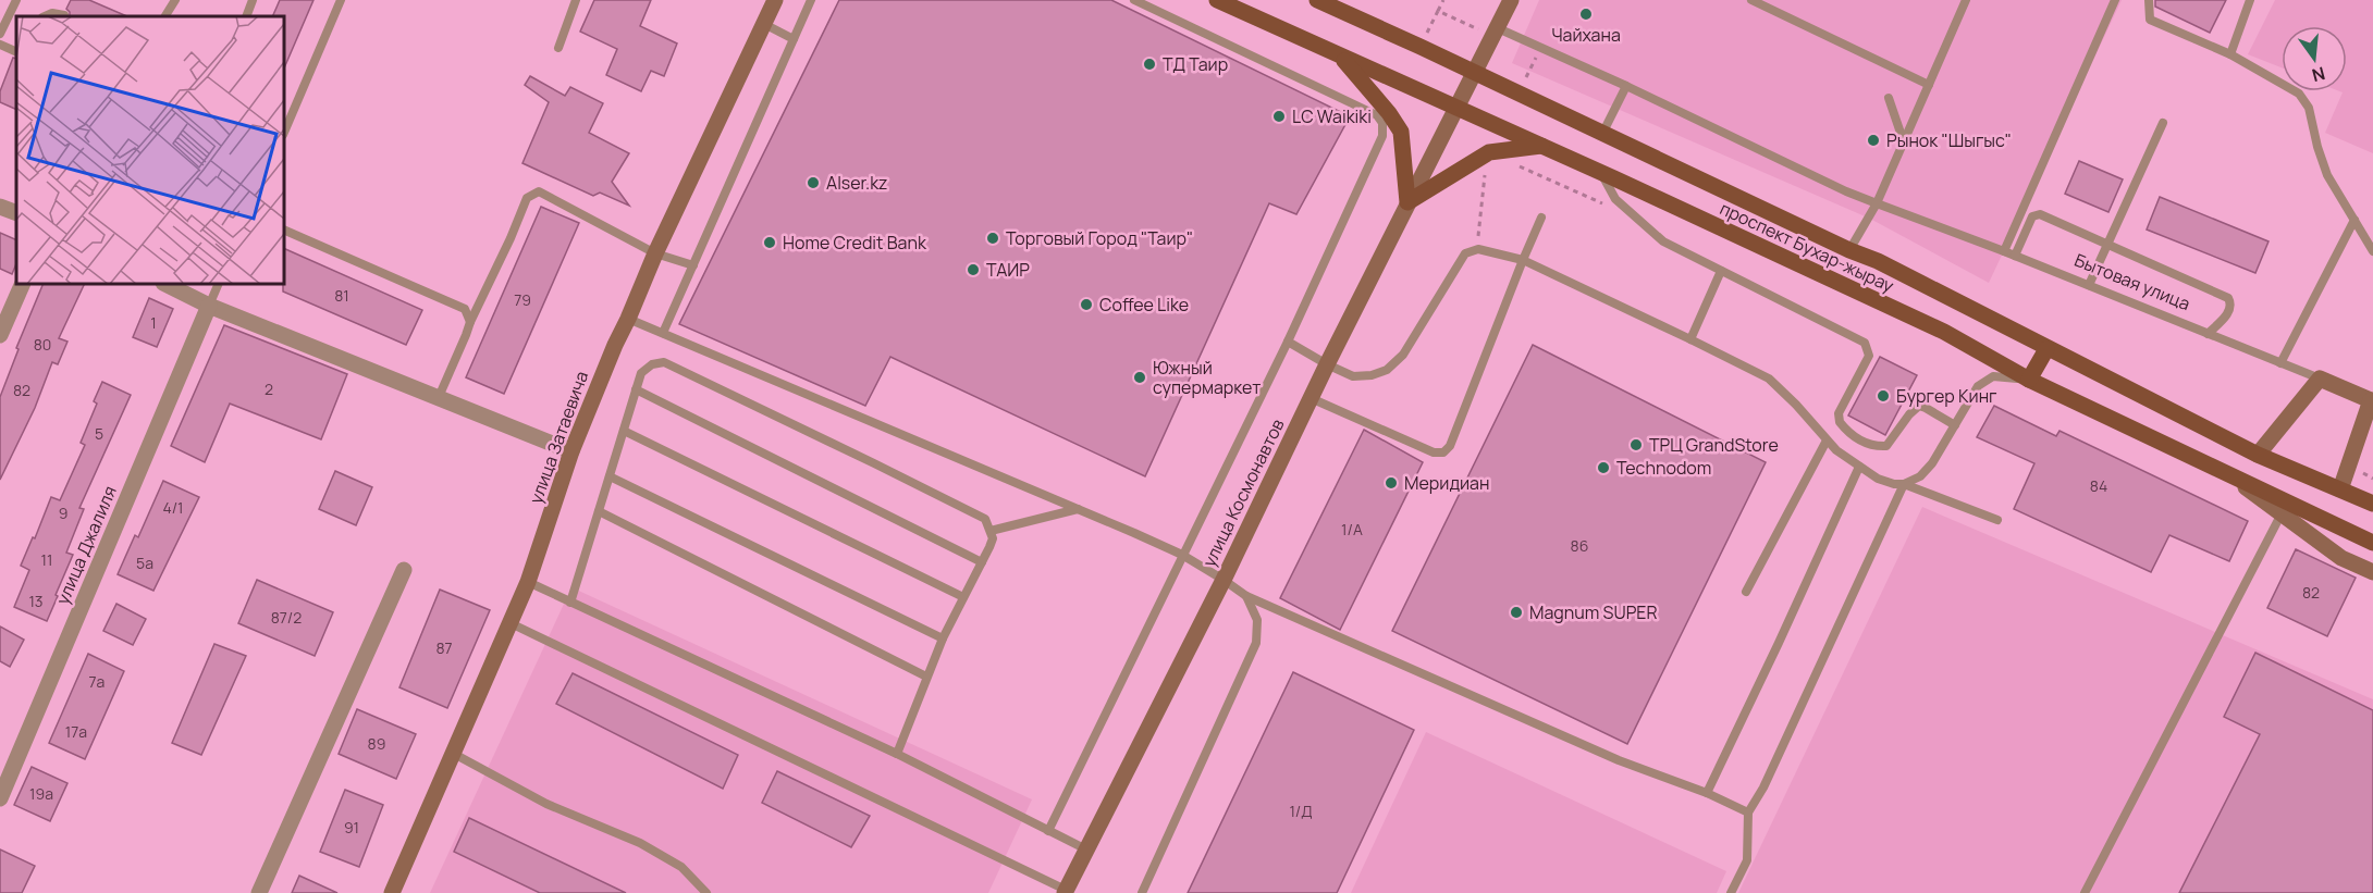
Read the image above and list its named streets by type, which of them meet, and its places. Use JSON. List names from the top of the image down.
{
  "streets": {
    "main road": ["проспект Бухар-жырау"],
    "street": [
      "Бытовая улица",
      "улица Затаевича",
      "улица Космонавтов",
      "улица Джалиля"
    ]
  },
  "crossings": [
    ["проспект Бухар-жырау", "улица Космонавтов"],
    ["Бытовая улица", "улица Космонавтов"]
  ],
  "places": [
    "Чайхана",
    "ТД Таир",
    "LC Waikiki",
    "Рынок \"Шыгыс\"",
    "Alser.kz",
    "Торговый Город \"Таир\"",
    "Home Credit Bank",
    "ТАИР",
    "Coffee Like",
    "Южный супермаркет",
    "Бургер Кинг",
    "ТРЦ GrandStore",
    "Technodom",
    "Меридиан",
    "Magnum SUPER"
  ],
  "house_numbers": [
    "81",
    "79",
    "1",
    "80",
    "2",
    "82",
    "5",
    "84",
    "4/1",
    "9",
    "1/А",
    "86",
    "11",
    "5а",
    "82",
    "13",
    "87/2",
    "87",
    "7а",
    "17а",
    "89",
    "19а",
    "1/Д",
    "91"
  ],
  "north": "bottom"
}
